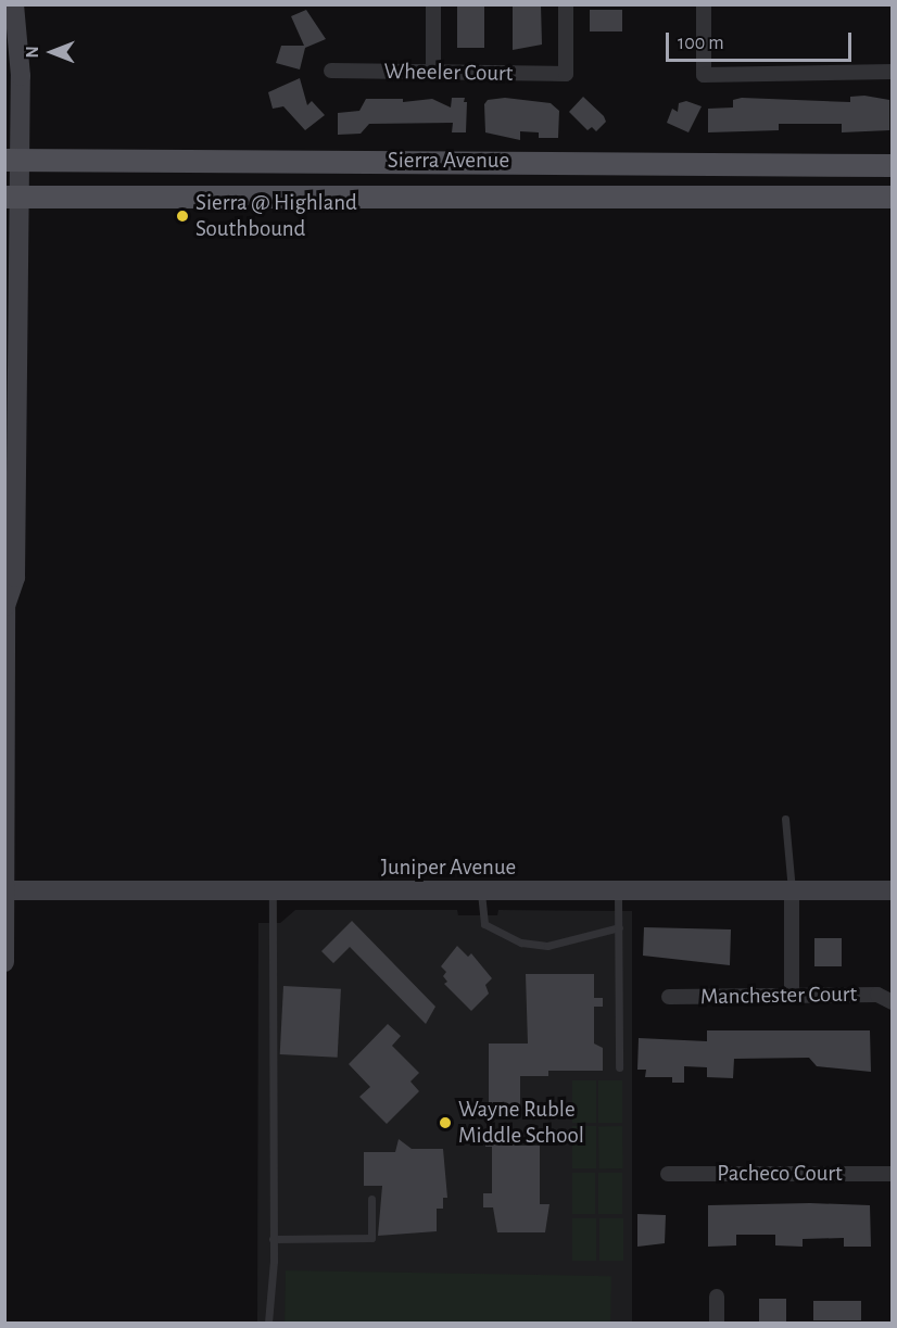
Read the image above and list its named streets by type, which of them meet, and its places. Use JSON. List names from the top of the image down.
{
  "streets": {
    "main road": ["Sierra Avenue"],
    "street": [
      "Wheeler Court",
      "Juniper Avenue",
      "Manchester Court",
      "Pacheco Court"
    ]
  },
  "places": ["Sierra @ Highland Southbound", "Wayne Ruble Middle School"],
  "scale_bar": "100 m",
  "north": "left"
}
